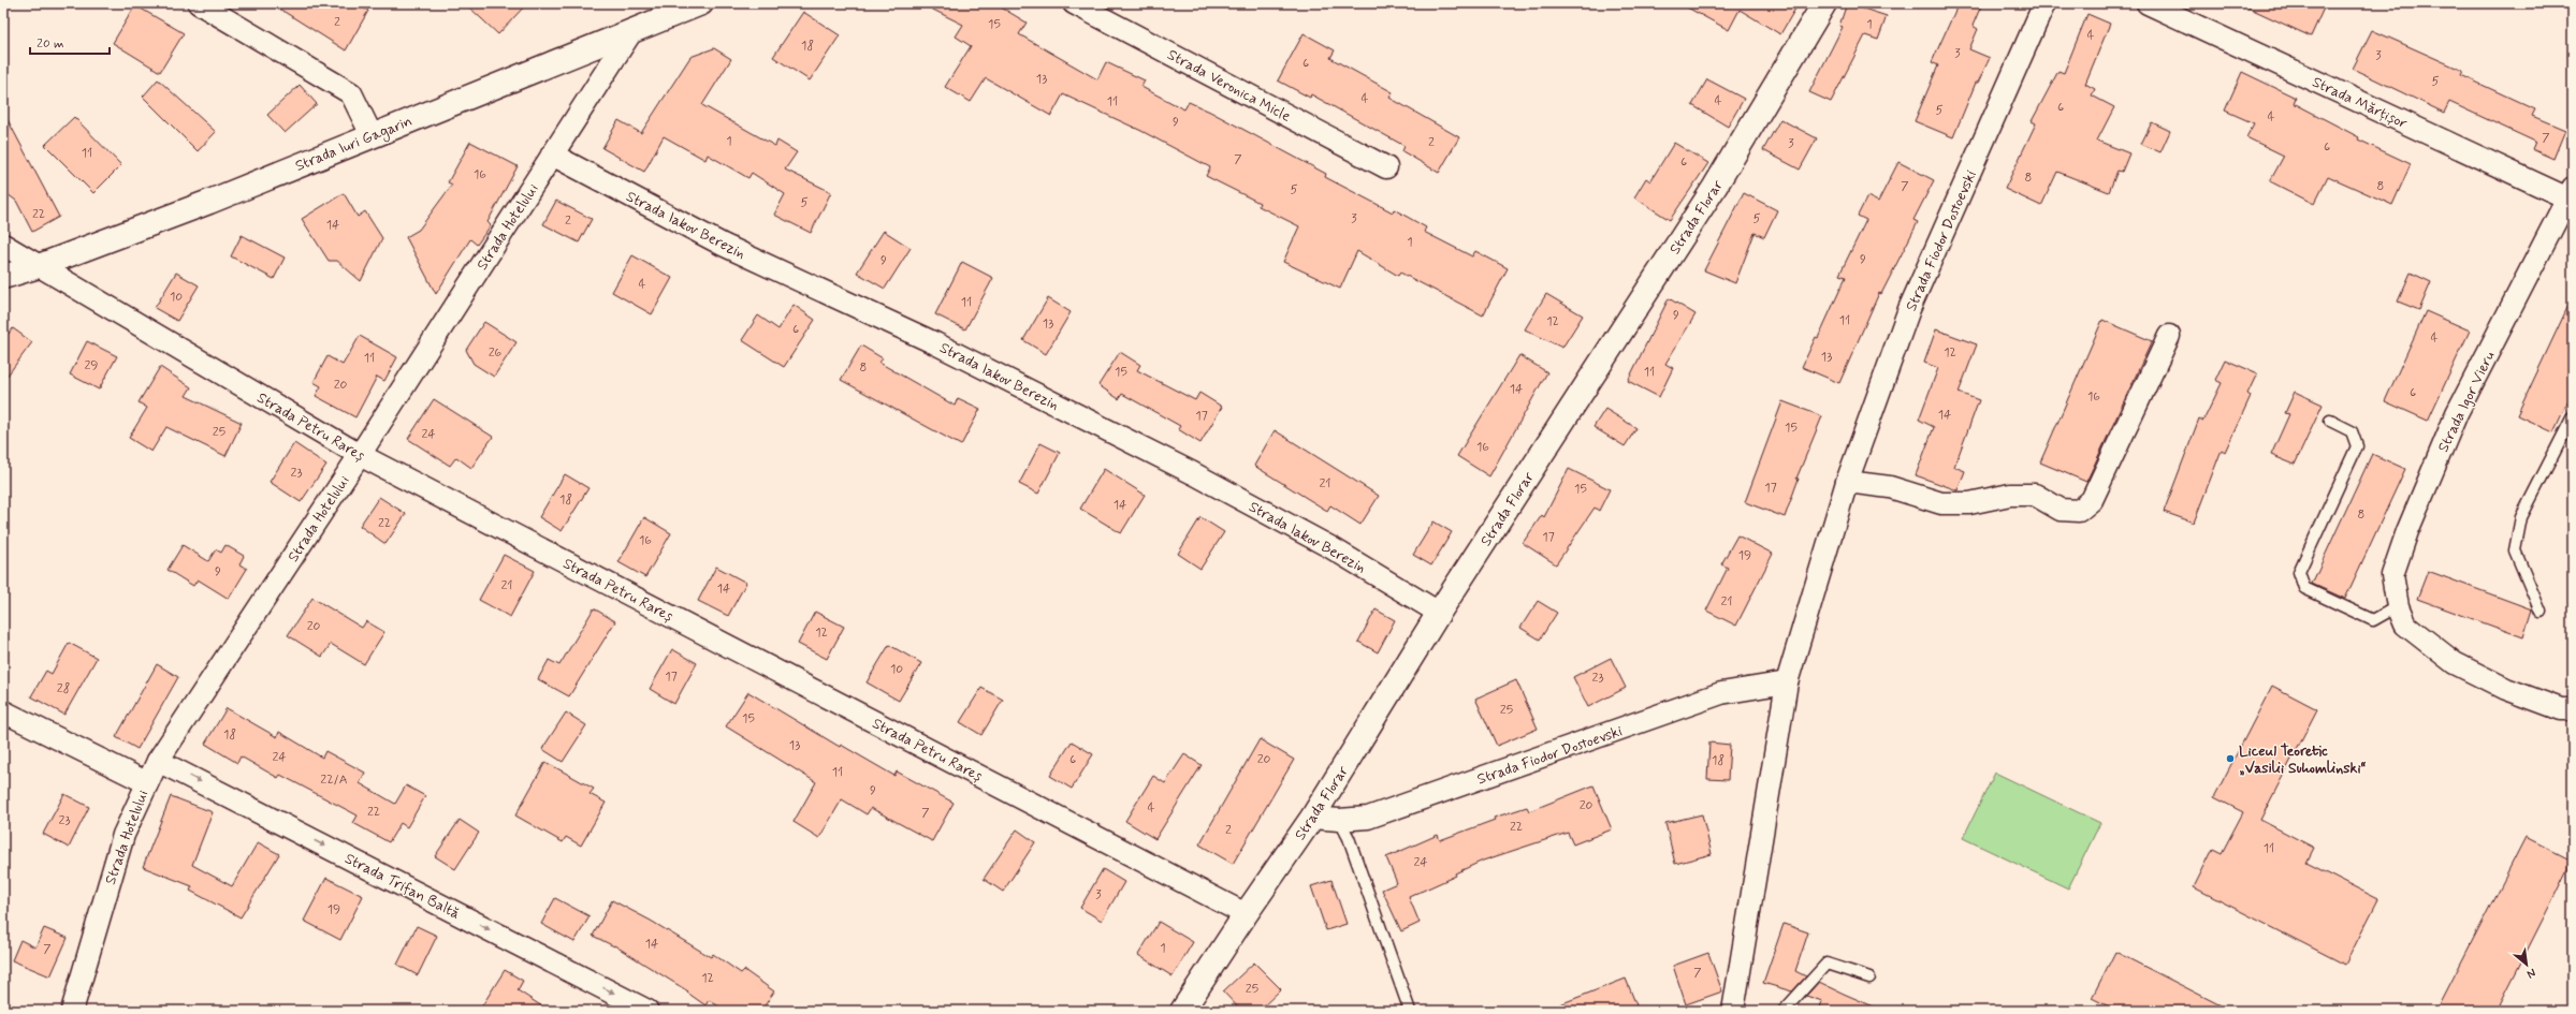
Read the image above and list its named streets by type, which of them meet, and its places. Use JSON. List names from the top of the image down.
{
  "streets": {
    "street": [
      "Strada Veronica Micle",
      "Strada Mărțișor",
      "Strada Iuri Gagarin",
      "Strada Florar",
      "Strada Iakov Berezin",
      "Strada Hotelului",
      "Strada Fiodor Dostoevski",
      "Strada Igor Vieru",
      "Strada Petru Rareș",
      "Strada Trifan Baltă"
    ]
  },
  "crossings": [
    ["Strada Mărțișor", "Strada Igor Vieru"],
    ["Strada Iuri Gagarin", "Strada Hotelului"],
    ["Strada Iuri Gagarin", "Strada Petru Rareș"],
    ["Strada Florar", "Strada Iakov Berezin"],
    ["Strada Florar", "Strada Fiodor Dostoevski"],
    ["Strada Florar", "Strada Petru Rareș"],
    ["Strada Iakov Berezin", "Strada Hotelului"],
    ["Strada Hotelului", "Strada Petru Rareș"],
    ["Strada Hotelului", "Strada Trifan Baltă"]
  ],
  "one_way": ["Strada Trifan Baltă"],
  "places": ["Liceul Teoretic „Vasilii Suhomlinski“"],
  "house_numbers": [
    "2",
    "15",
    "1",
    "4",
    "18",
    "3",
    "3",
    "6",
    "13",
    "5",
    "4",
    "4",
    "11",
    "6",
    "5",
    "4",
    "9",
    "7",
    "1",
    "2",
    "3",
    "6",
    "11",
    "7",
    "6",
    "16",
    "8",
    "7",
    "8",
    "5",
    "5",
    "22",
    "3",
    "5",
    "2",
    "14",
    "1",
    "9",
    "9",
    "4",
    "10",
    "11",
    "9",
    "11",
    "12",
    "13",
    "6",
    "4",
    "26",
    "12",
    "13",
    "11",
    "29",
    "8",
    "15",
    "11",
    "20",
    "14",
    "6",
    "16",
    "14",
    "17",
    "15",
    "25",
    "24",
    "16",
    "23",
    "21",
    "17",
    "15",
    "18",
    "14",
    "8",
    "22",
    "17",
    "16",
    "19",
    "9",
    "21",
    "14",
    "21",
    "20",
    "12",
    "10",
    "17",
    "23",
    "28",
    "25",
    "15",
    "18",
    "13",
    "24",
    "6",
    "20",
    "18",
    "11",
    "22/A",
    "9",
    "20",
    "4",
    "22",
    "7",
    "23",
    "22",
    "2",
    "11",
    "24",
    "3",
    "19",
    "14",
    "1",
    "7",
    "7",
    "12",
    "25"
  ],
  "scale_bar": "20 m",
  "north": "bottom right"
}
